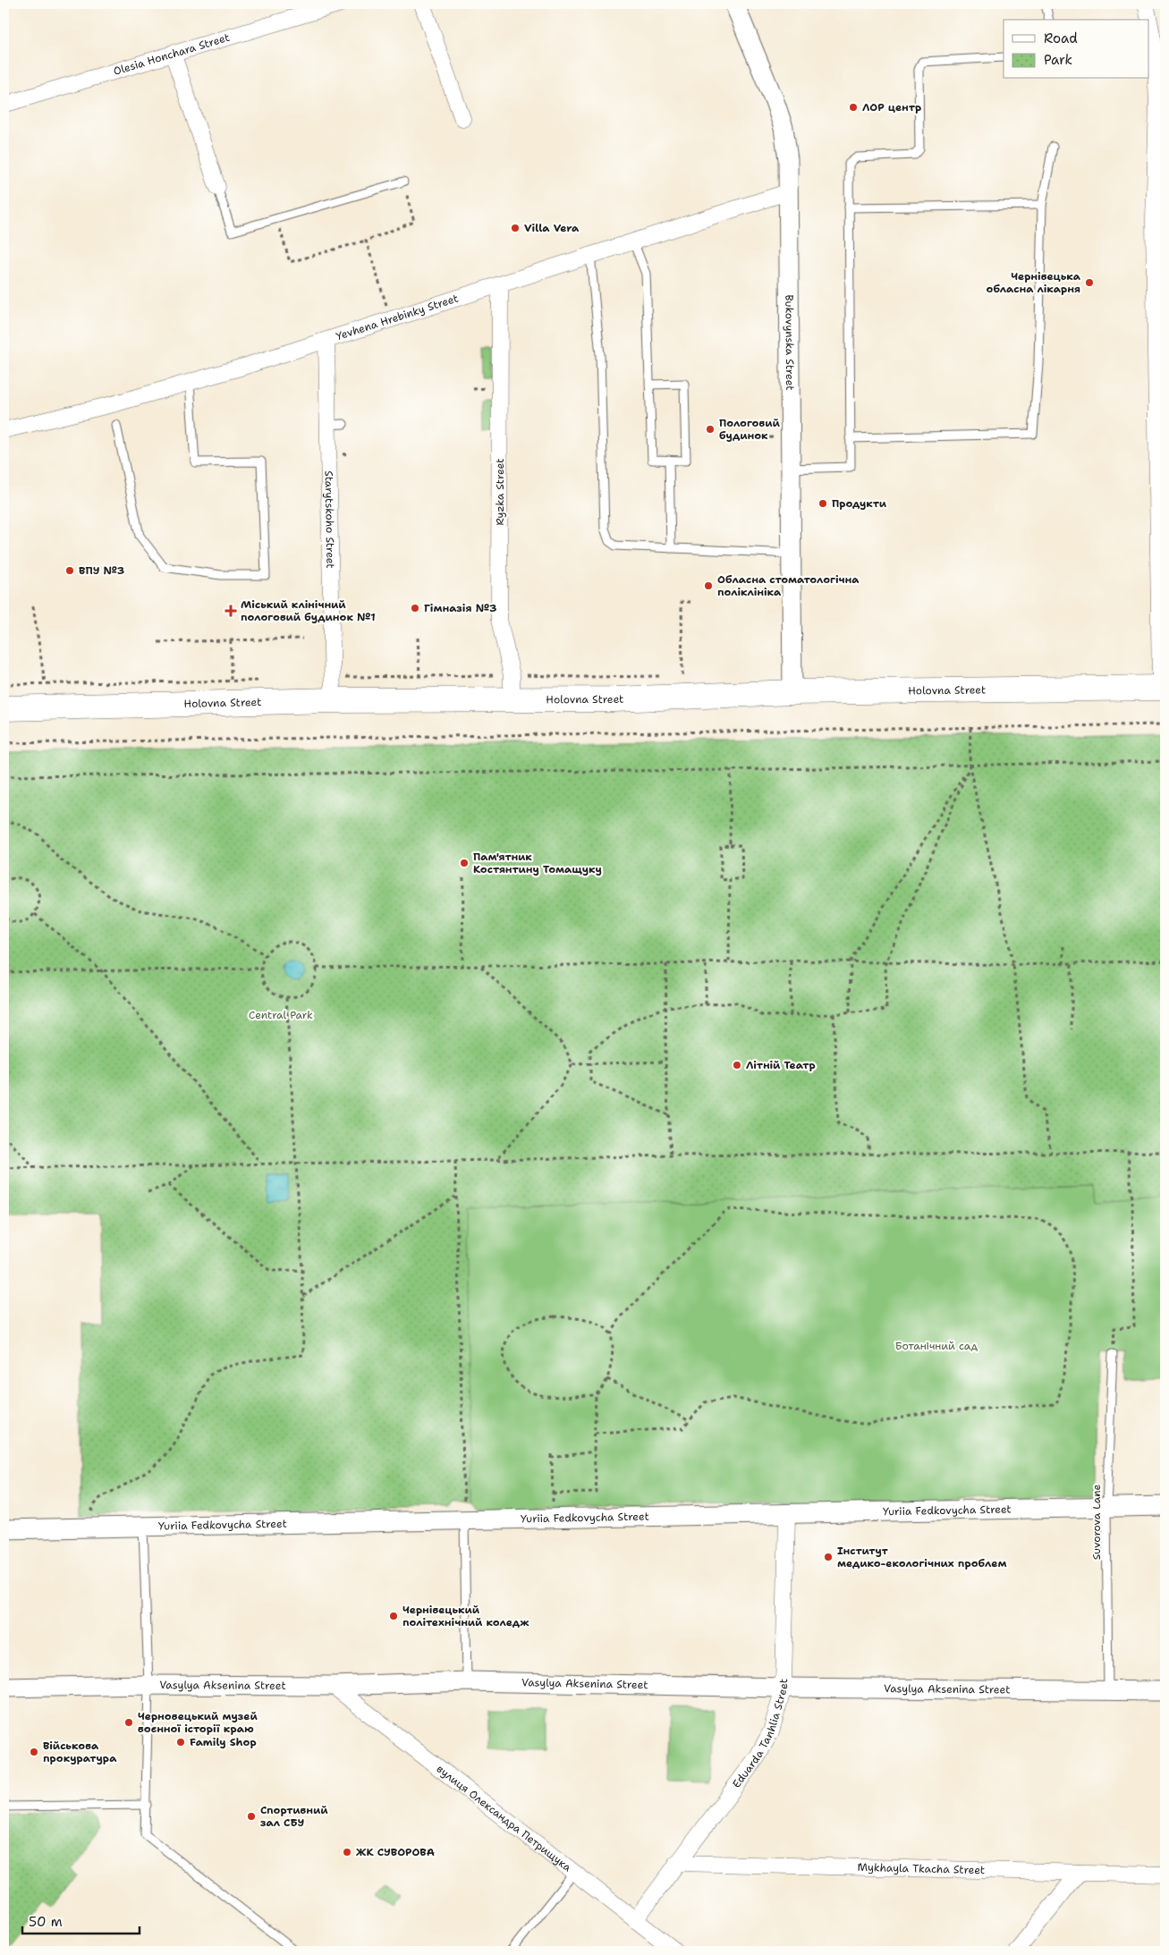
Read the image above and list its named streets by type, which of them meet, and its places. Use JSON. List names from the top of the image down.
{
  "streets": {
    "main road": ["Holovna Street"],
    "street": [
      "Olesia Honchara Street",
      "Yevhena Hrebinky Street",
      "Bukovynska Street",
      "Ryzka Street",
      "Starytskoho Street",
      "Yuriia Fedkovycha Street",
      "Vasylya Aksenina Street",
      "Eduarda Tanhlia Street",
      "вулиця Олександра Петрищука",
      "Mykhayla Tkacha Street"
    ],
    "lane": ["Suvorova Lane"]
  },
  "crossings": [
    ["Yevhena Hrebinky Street", "Bukovynska Street"],
    ["Yevhena Hrebinky Street", "Ryzka Street"],
    ["Yevhena Hrebinky Street", "Starytskoho Street"],
    ["Bukovynska Street", "Holovna Street"],
    ["Ryzka Street", "Holovna Street"],
    ["Starytskoho Street", "Holovna Street"],
    ["Yuriia Fedkovycha Street", "Suvorova Lane"],
    ["Yuriia Fedkovycha Street", "Eduarda Tanhlia Street"],
    ["Suvorova Lane", "Vasylya Aksenina Street"],
    ["Vasylya Aksenina Street", "Eduarda Tanhlia Street"],
    ["Vasylya Aksenina Street", "вулиця Олександра Петрищука"],
    ["Eduarda Tanhlia Street", "вулиця Олександра Петрищука"],
    ["Eduarda Tanhlia Street", "Mykhayla Tkacha Street"]
  ],
  "parks": ["Central Park", "Ботанічний сад"],
  "places": {
    "other": [
      "ЛОР центр",
      "Villa Vera",
      "Чернівецька обласна лікарня",
      "Пологовий будинок",
      "Продукти",
      "ВПУ №3",
      "Обласна стоматологічна поліклініка",
      "Гімназія №3",
      "Пам'ятник Костянтину Томащуку",
      "Літній Театр",
      "Інститут медико-екологічних проблем",
      "Чернівецький політехнічний коледж",
      "Черновецький музей воєнної історії краю",
      "Family Shop",
      "Військова прокуратура",
      "Спортивний зал СБУ",
      "ЖК СУВОРОВА"
    ],
    "health": ["Міський клінічний пологовий будинок №1"]
  },
  "legend": ["Road", "Park"],
  "scale_bar": "50 m"
}
